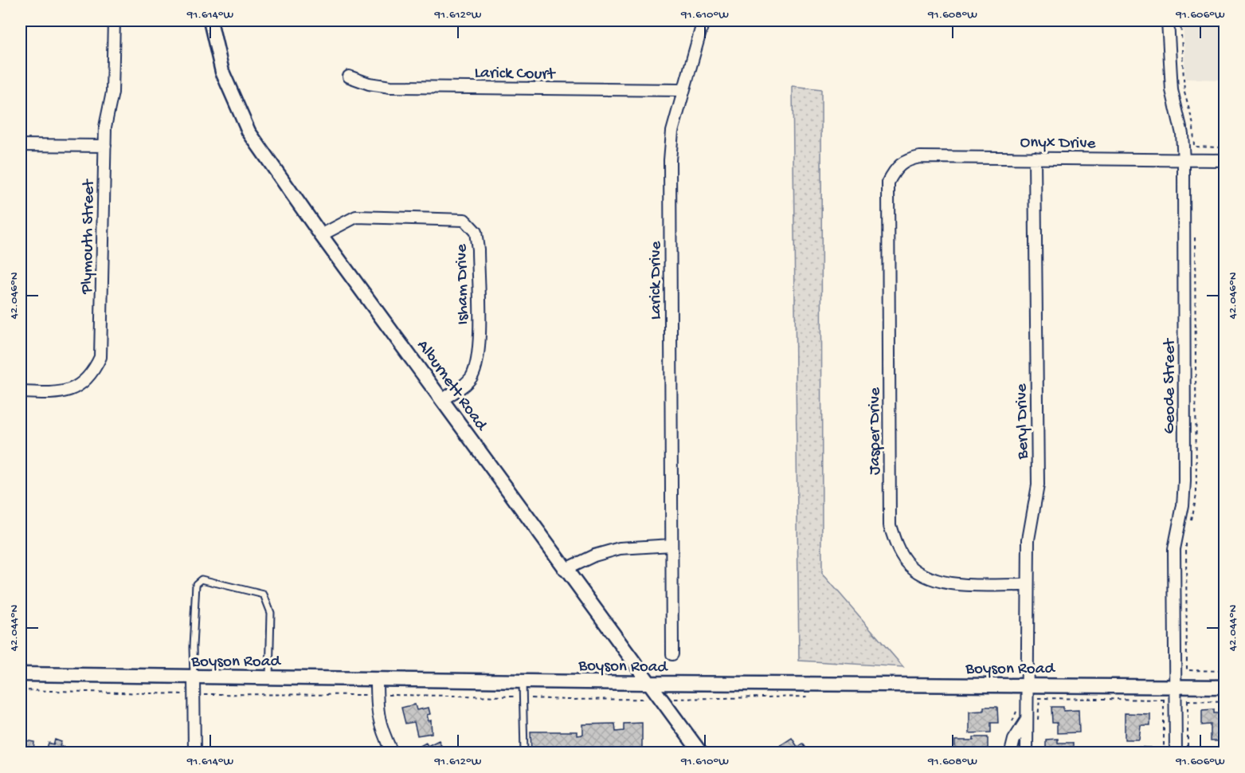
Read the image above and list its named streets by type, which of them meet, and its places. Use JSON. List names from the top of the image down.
{
  "streets": {
    "street": [
      "Larick Court",
      "Onyx Drive",
      "Plymouth Street",
      "Larick Drive",
      "Isham Drive",
      "Alburnett Road",
      "Geode Street",
      "Beryl Drive",
      "Jasper Drive",
      "Boyson Road"
    ]
  },
  "crossings": [
    ["Larick Court", "Larick Drive"],
    ["Onyx Drive", "Geode Street"],
    ["Onyx Drive", "Beryl Drive"],
    ["Onyx Drive", "Jasper Drive"],
    ["Isham Drive", "Alburnett Road"],
    ["Alburnett Road", "Boyson Road"],
    ["Geode Street", "Boyson Road"],
    ["Beryl Drive", "Jasper Drive"],
    ["Beryl Drive", "Boyson Road"]
  ],
  "coordinates": [
    "91.614°W",
    "91.612°W",
    "91.610°W",
    "91.608°W",
    "91.606°W",
    "42.046°N",
    "42.044°N"
  ]
}
